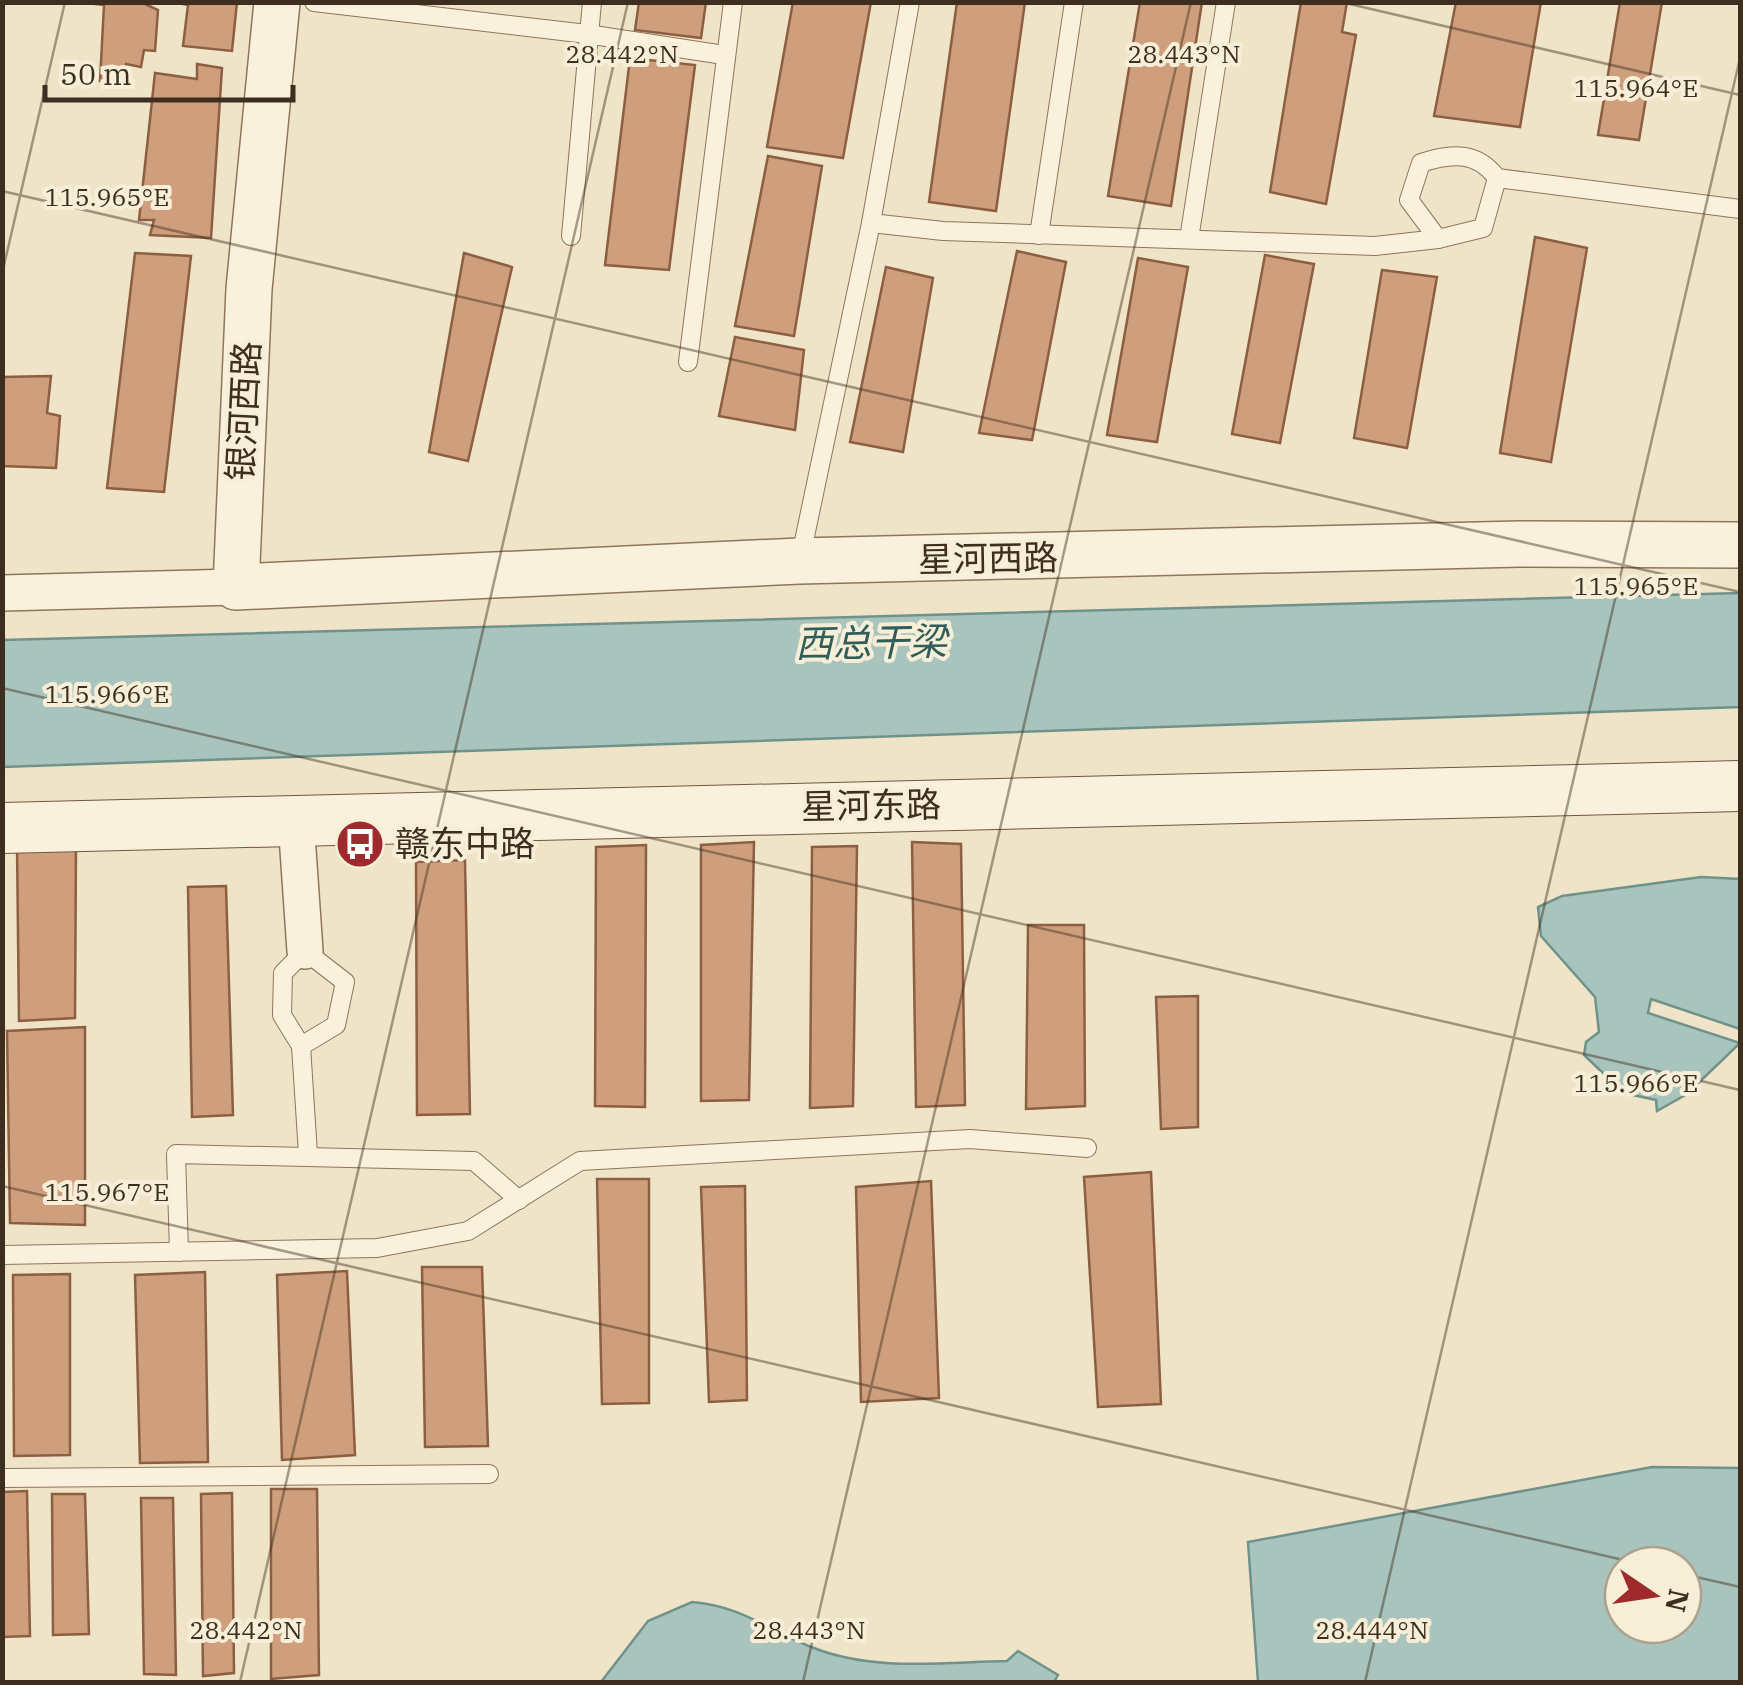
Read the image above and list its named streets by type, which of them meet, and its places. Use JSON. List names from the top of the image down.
{
  "streets": {
    "main road": ["星河东路"],
    "street": ["银河西路", "星河西路"]
  },
  "crossings": [
    ["银河西路", "星河西路"]
  ],
  "water": ["西总干梁"],
  "places": {
    "bus stop": ["赣东中路"]
  },
  "scale_bar": "50 m",
  "north": "right",
  "coordinates": [
    "28.442°N",
    "28.443°N",
    "115.964°E",
    "115.965°E",
    "115.966°E",
    "115.967°E",
    "28.444°N"
  ]
}
